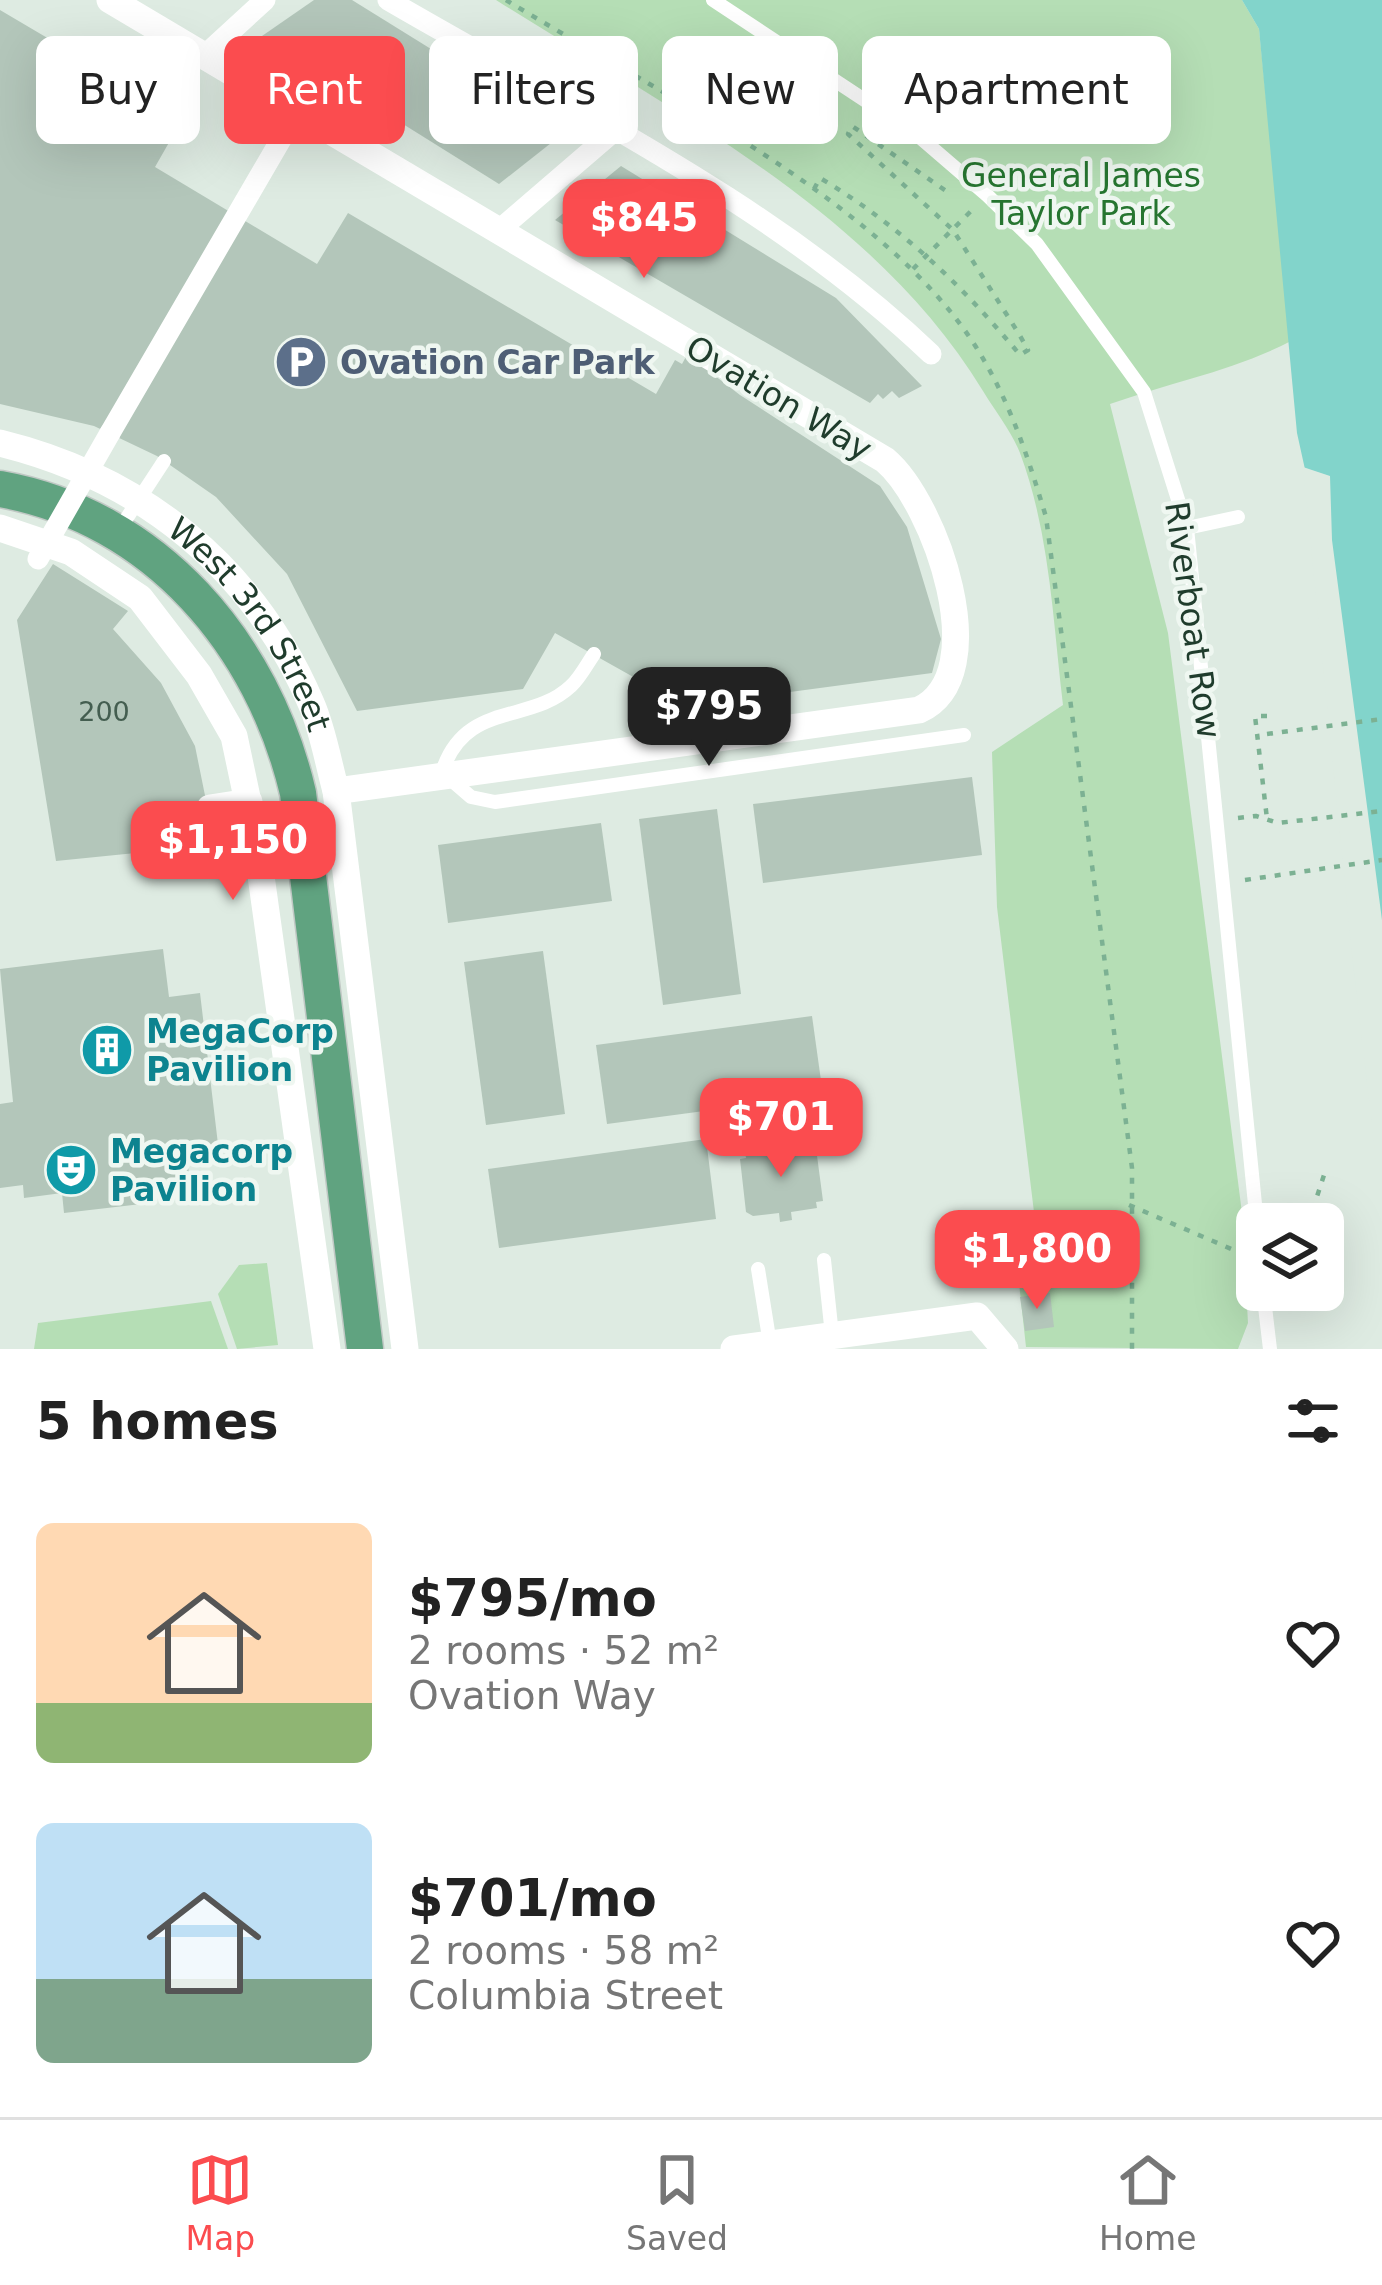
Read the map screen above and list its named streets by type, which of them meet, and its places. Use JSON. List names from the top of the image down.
{
  "streets": {
    "main road": ["West 3rd Street"],
    "street": ["Ovation Way"],
    "lane": ["Riverboat Row"]
  },
  "crossings": [
    ["Ovation Way", "West 3rd Street"]
  ],
  "parks": ["General James Taylor Park"],
  "places": {
    "parking": ["Ovation Car Park"],
    "building": ["MegaCorp Pavilion"],
    "theatre": ["Megacorp Pavilion"]
  },
  "house_numbers": ["200"],
  "page": {
    "chip": [
      "Buy",
      "Rent",
      "Filters",
      "New",
      "Apartment"
    ],
    "price": [
      "$845",
      "$795",
      "$1,150",
      "$701",
      "$1,800"
    ],
    "heading": "5 homes",
    "list": [
      {
        "name": "$795/mo",
        "note": "2 rooms · 52 m² · Ovation Way"
      },
      {
        "name": "$701/mo",
        "note": "2 rooms · 58 m² · Columbia Street"
      }
    ],
    "tabs": ["Map", "Saved", "Home"]
  }
}
